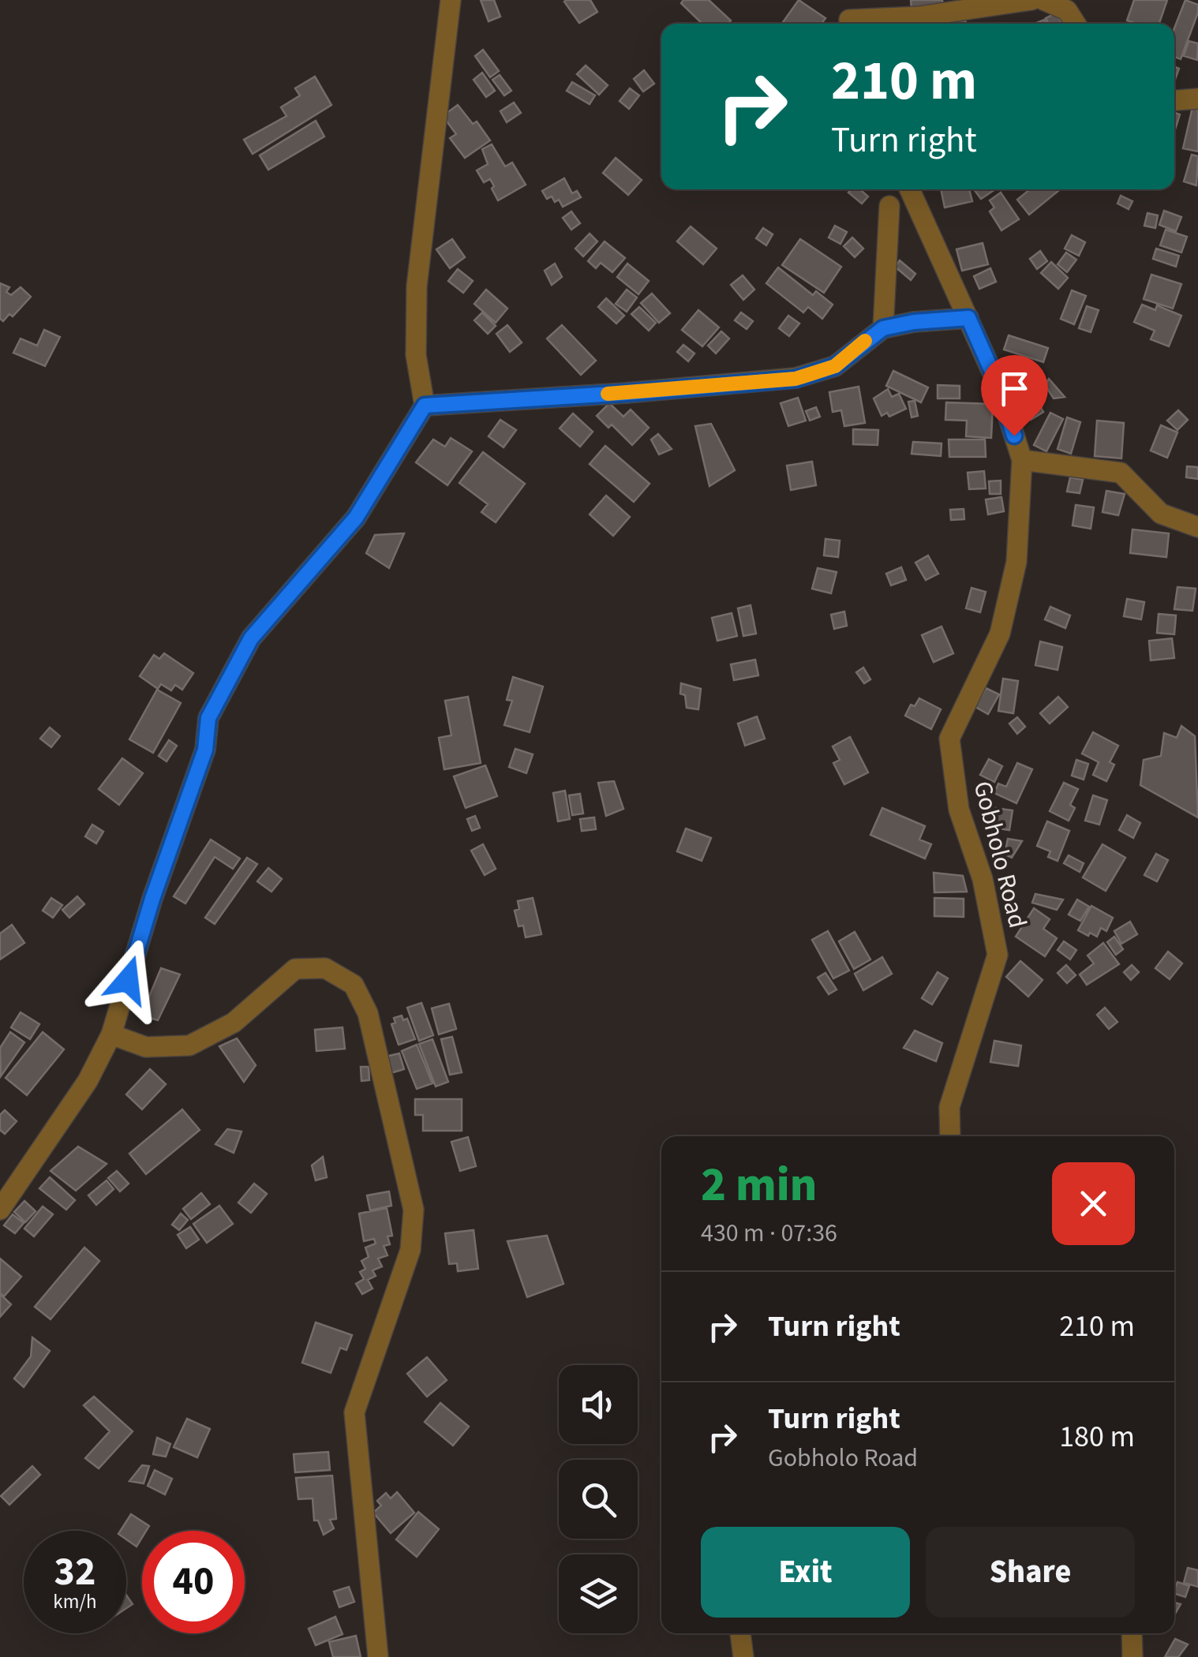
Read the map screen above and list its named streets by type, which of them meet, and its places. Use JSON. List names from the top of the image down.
{
  "streets": {
    "street": ["Gobholo Road"]
  },
  "page": {
    "turn": ["210 m", "Turn right"],
    "heading": ["2 min", "430 m · 07:36"],
    "list": [
      {
        "name": "Turn right",
        "value": "210 m"
      },
      {
        "name": "Turn right",
        "note": "Gobholo Road",
        "value": "180 m"
      }
    ],
    "buttons": ["Exit", "Share"],
    "speed": "32 km/h",
    "limit": "40"
  }
}
